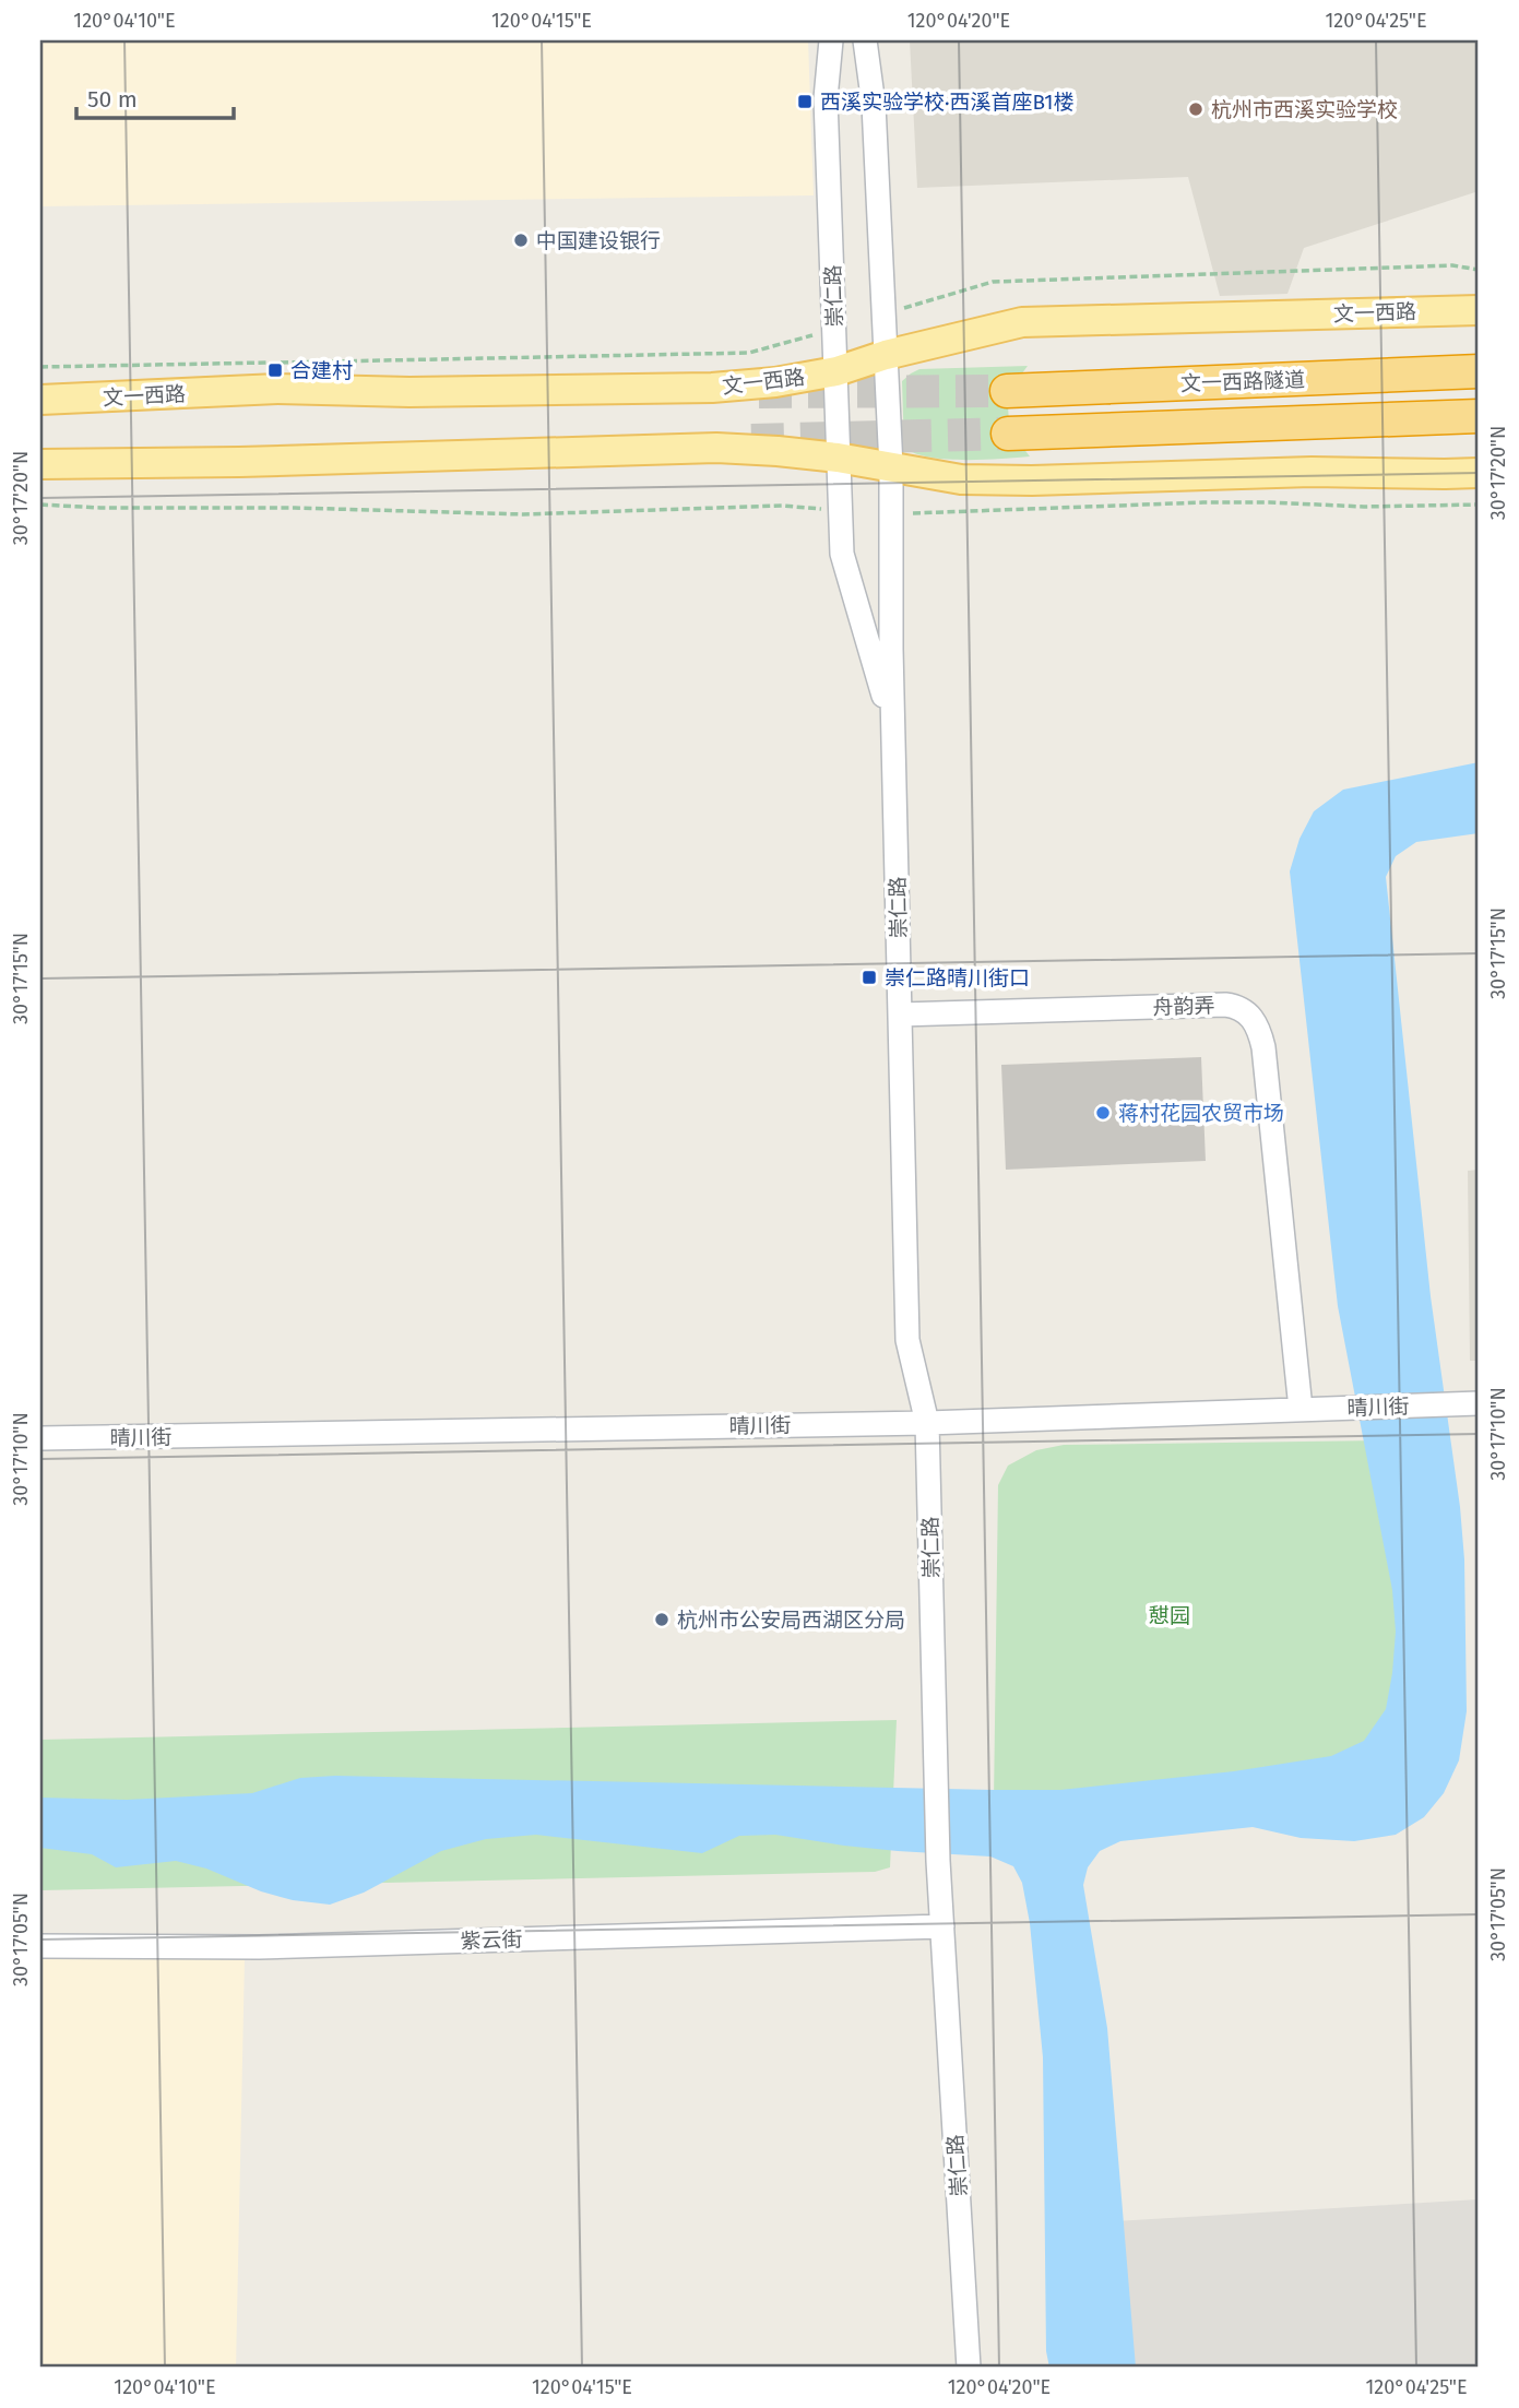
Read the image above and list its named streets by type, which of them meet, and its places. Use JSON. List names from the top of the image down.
{
  "streets": {
    "highway": ["文一西路隧道"],
    "main road": ["文一西路"],
    "street": [
      "崇仁路",
      "舟韵弄",
      "晴川街",
      "紫云街"
    ]
  },
  "crossings": [
    ["崇仁路", "文一西路"],
    ["崇仁路", "舟韵弄"],
    ["崇仁路", "晴川街"],
    ["崇仁路", "紫云街"],
    ["舟韵弄", "晴川街"]
  ],
  "parks": ["憇园"],
  "places": {
    "transit": ["西溪实验学校·西溪首座B1楼", "合建村", "崇仁路晴川街口"],
    "other": [
      "杭州市西溪实验学校",
      "中国建设银行",
      "蒋村花园农贸市场",
      "杭州市公安局西湖区分局"
    ]
  },
  "scale_bar": "50 m",
  "coordinates": [
    "120°04'10\"E",
    "120°04'15\"E",
    "120°04'20\"E",
    "120°04'25\"E",
    "30°17'20\"N",
    "30°17'15\"N",
    "30°17'10\"N",
    "30°17'05\"N"
  ]
}
